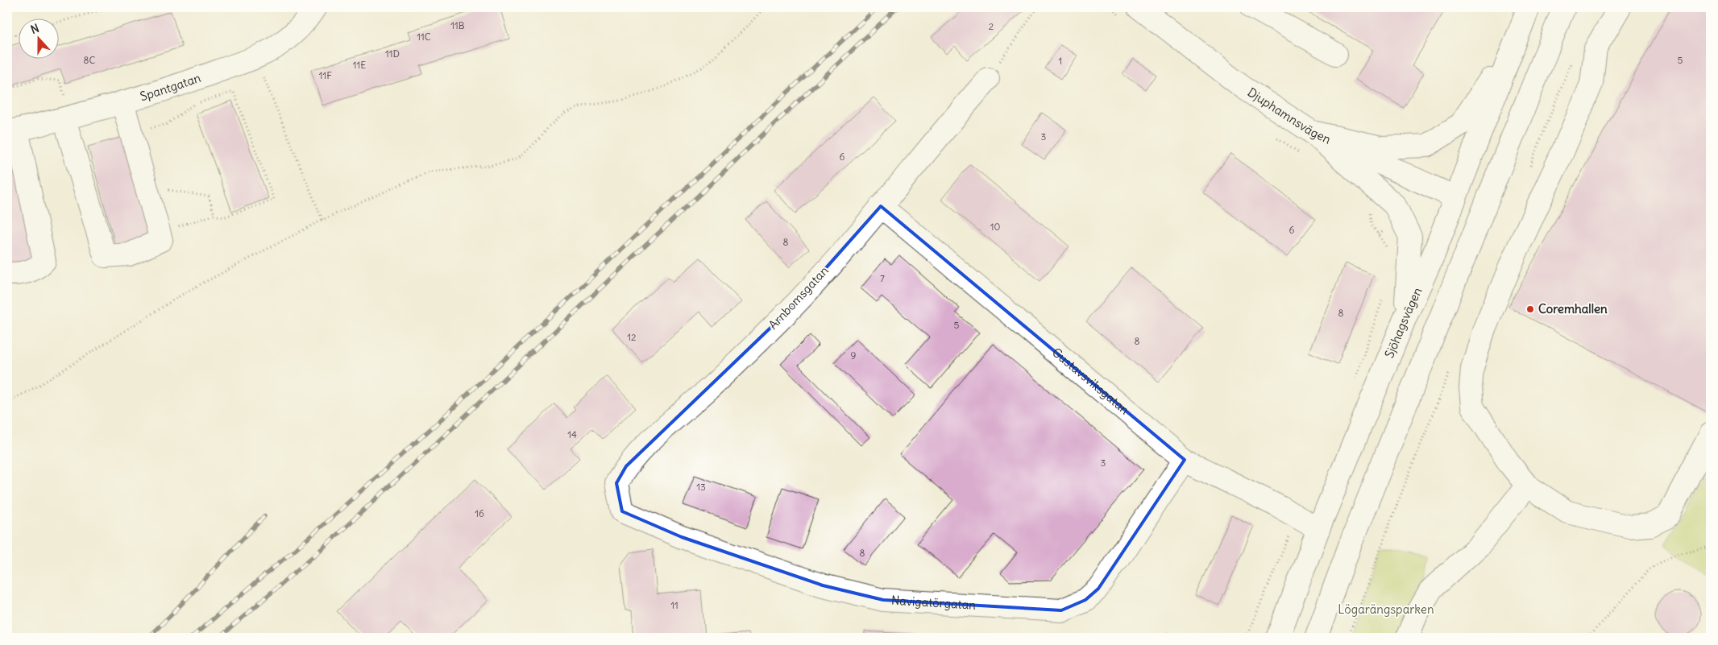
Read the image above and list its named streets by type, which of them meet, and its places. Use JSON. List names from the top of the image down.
{
  "streets": {
    "street": [
      "Spantgatan",
      "Djuphamnsvägen",
      "Arnbomsgatan",
      "Sjöhagsvägen",
      "Gustavsviksgatan",
      "Navigatörgatan"
    ]
  },
  "crossings": [
    ["Djuphamnsvägen", "Sjöhagsvägen"],
    ["Arnbomsgatan", "Gustavsviksgatan"],
    ["Arnbomsgatan", "Navigatörgatan"],
    ["Sjöhagsvägen", "Gustavsviksgatan"],
    ["Gustavsviksgatan", "Navigatörgatan"]
  ],
  "parks": ["Lögarängsparken"],
  "places": ["Coremhallen"],
  "house_numbers": [
    "11B",
    "2",
    "11C",
    "11D",
    "8C",
    "5",
    "1",
    "11E",
    "11F",
    "3",
    "6",
    "10",
    "6",
    "8",
    "7",
    "8",
    "5",
    "12",
    "8",
    "9",
    "14",
    "3",
    "13",
    "16",
    "8",
    "11"
  ],
  "north": "top"
}
